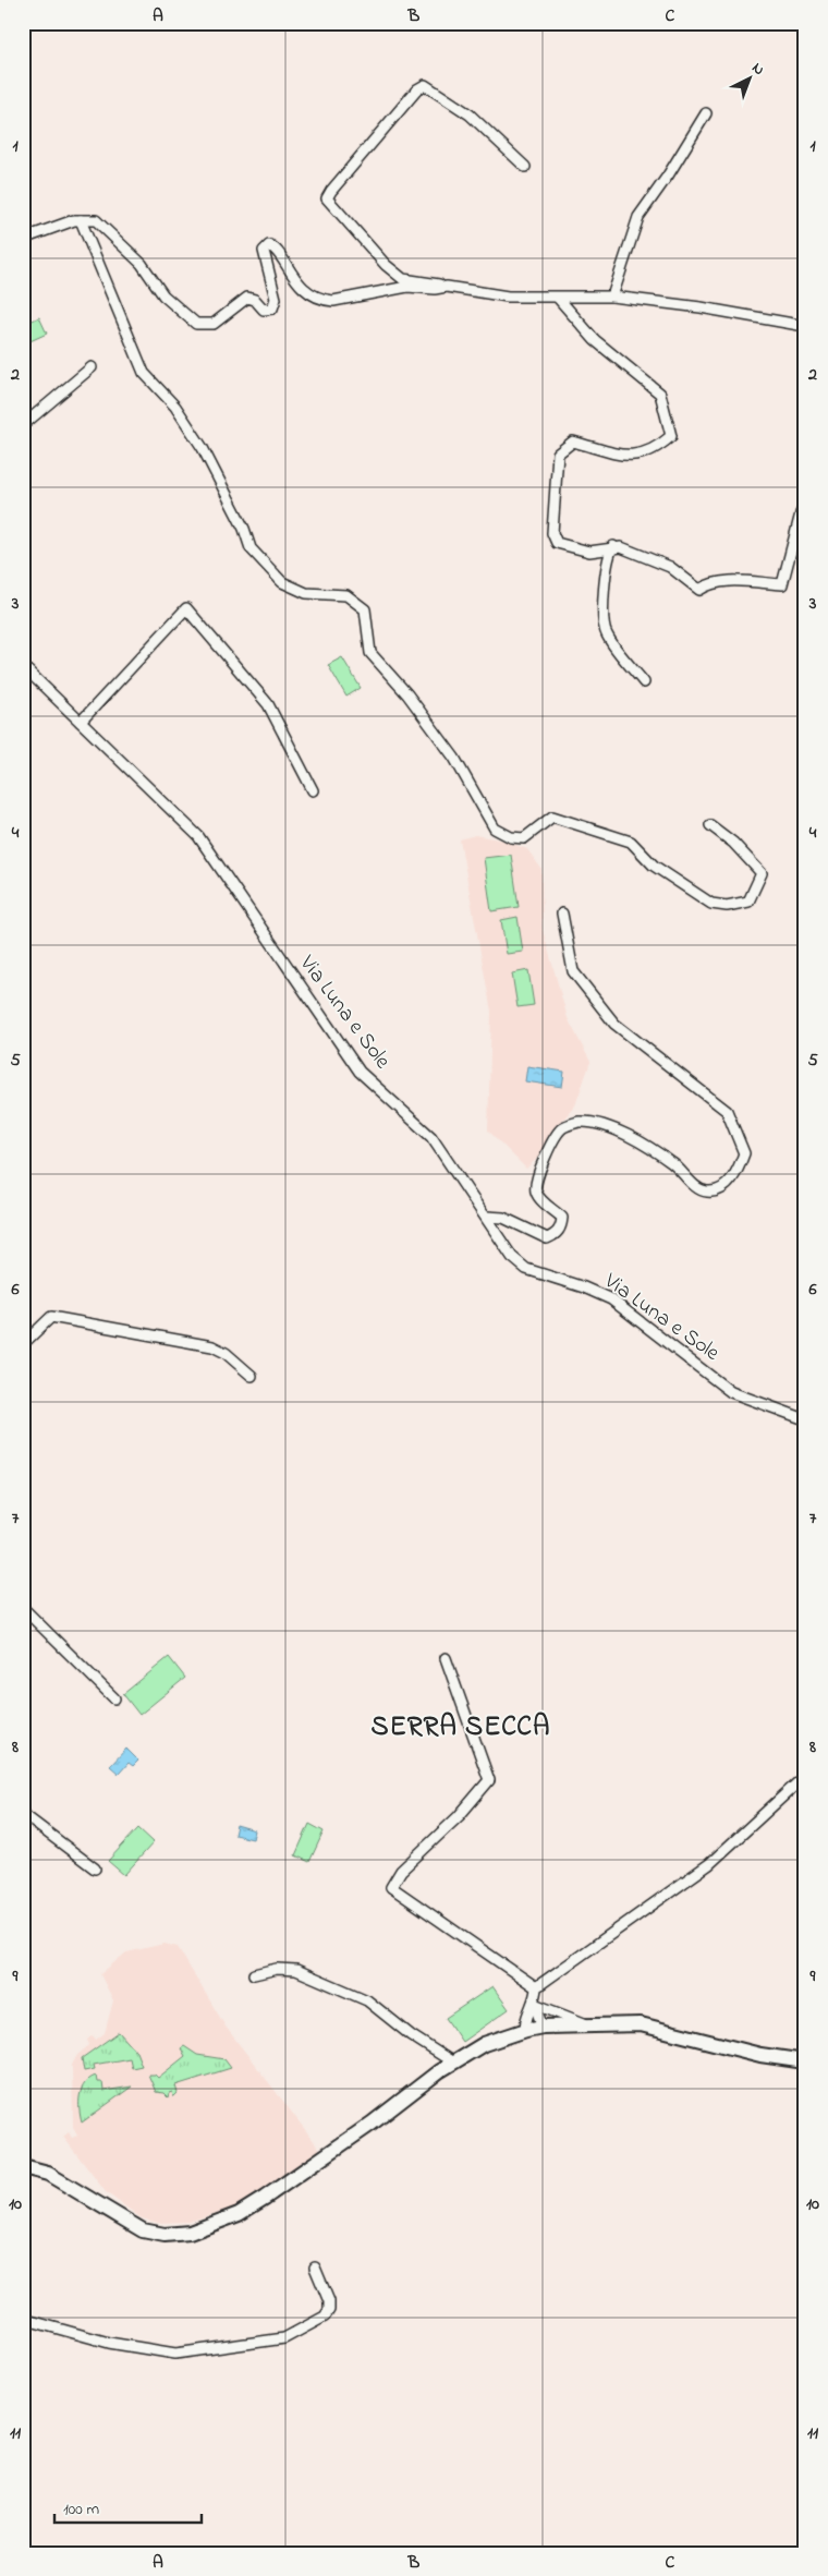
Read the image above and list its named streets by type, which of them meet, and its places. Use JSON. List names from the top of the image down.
{
  "streets": {
    "street": ["Via Luna e Sole"]
  },
  "districts": ["SERRA SECCA"],
  "scale_bar": "100 m",
  "north": "top right",
  "grid": {
    "columns": ["A", "B", "C"],
    "rows": [
      "1",
      "2",
      "3",
      "4",
      "5",
      "6",
      "7",
      "8",
      "9",
      "10",
      "11"
    ]
  }
}
